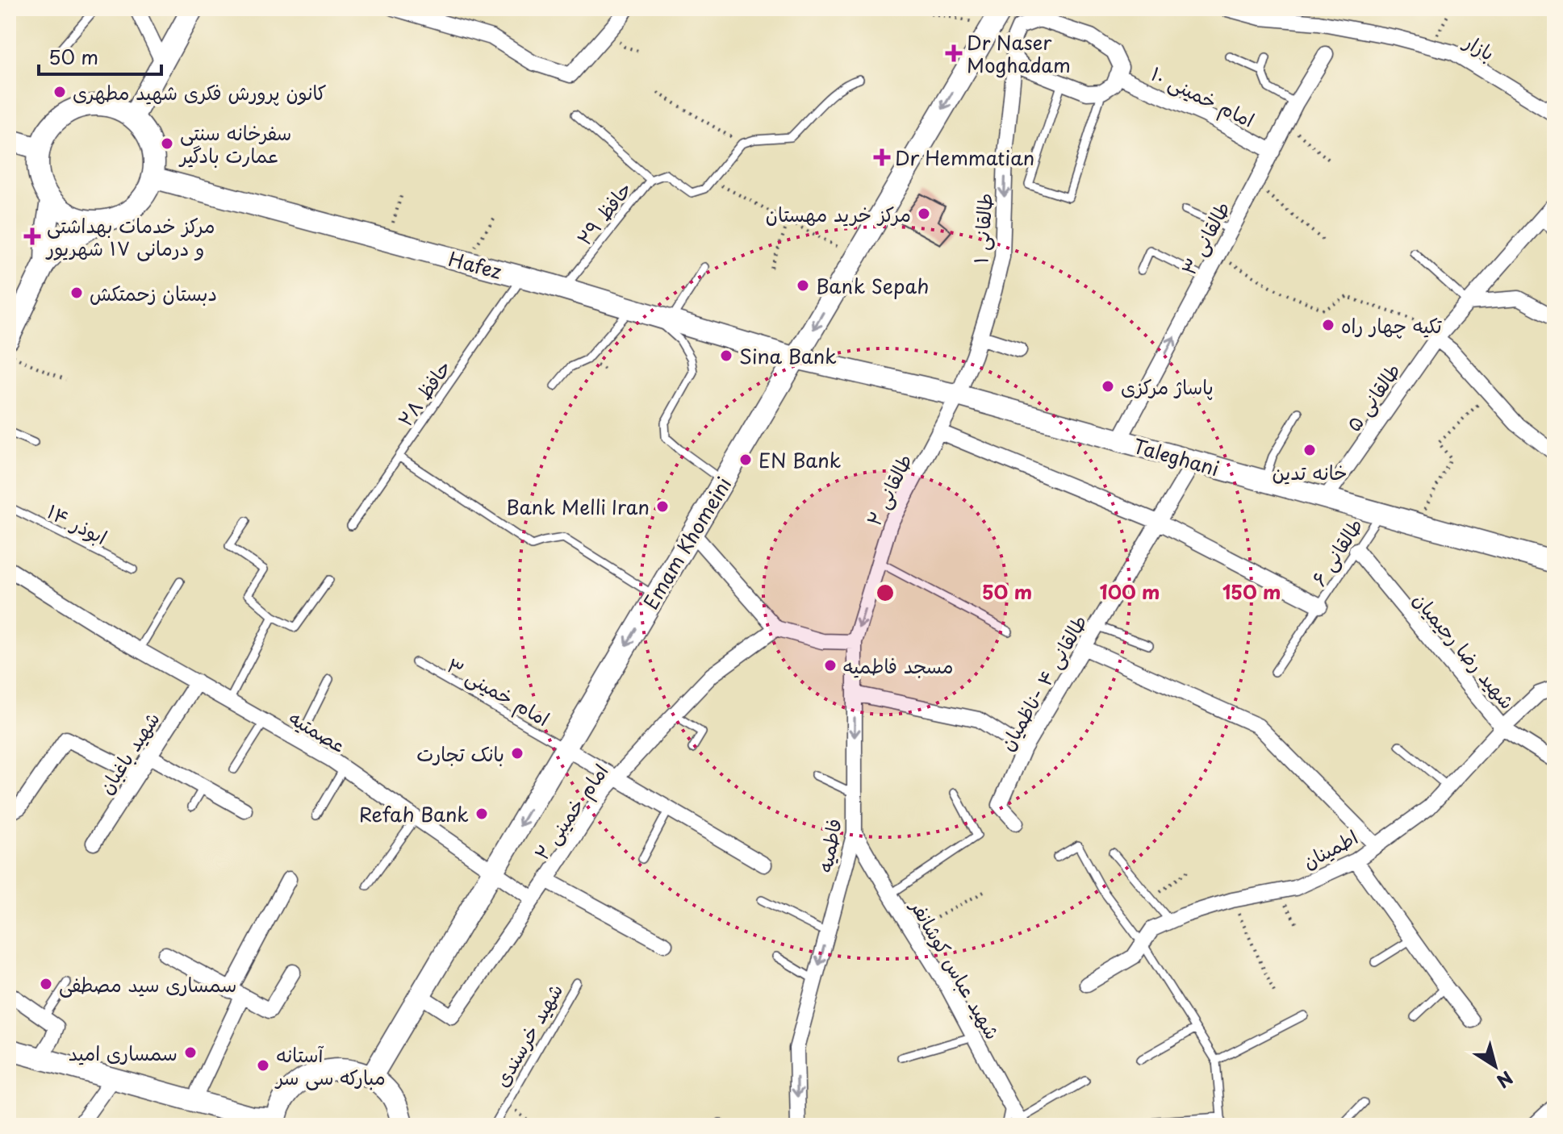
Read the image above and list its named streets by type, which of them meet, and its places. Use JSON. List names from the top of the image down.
{
  "streets": {
    "main road": ["Hafez", "Taleghani", "Emam Khomeini"],
    "street": [
      "بازار",
      "امام خمینی ۱۰",
      "طالقانی ۱",
      "طالقانی ۳",
      "طالقانی ۵",
      "طالقانی ۲",
      "شهید رضا رحیمیان",
      "طالقانی ۴ -ناظمیان",
      "عصمتیه",
      "شهید باغبان",
      "امام خمینی ۲",
      "فاطمیه",
      "اطمینان",
      "شهید عباس کوشانفر"
    ],
    "lane": [
      "حافظ ۲۹",
      "حافظ ۲۸",
      "ابوذر ۱۴",
      "طالقانی ۶",
      "امام خمینی ۳",
      "شهید خرسندی"
    ]
  },
  "crossings": [
    ["امام خمینی ۱۰", "طالقانی ۱"],
    ["امام خمینی ۱۰", "طالقانی ۳"],
    ["حافظ ۲۹", "Hafez"],
    ["طالقانی ۱", "Taleghani"],
    ["طالقانی ۱", "طالقانی ۲"],
    ["طالقانی ۳", "Taleghani"],
    ["Hafez", "حافظ ۲۸"],
    ["Hafez", "Taleghani"],
    ["Hafez", "Emam Khomeini"],
    ["طالقانی ۵", "Taleghani"],
    ["Taleghani", "طالقانی ۲"],
    ["Taleghani", "Emam Khomeini"],
    ["Taleghani", "طالقانی ۶"],
    ["Taleghani", "طالقانی ۴ -ناظمیان"],
    ["طالقانی ۲", "فاطمیه"],
    ["Emam Khomeini", "امام خمینی ۳"],
    ["Emam Khomeini", "عصمتیه"],
    ["Emam Khomeini", "امام خمینی ۲"],
    ["طالقانی ۶", "شهید رضا رحیمیان"],
    ["شهید رضا رحیمیان", "اطمینان"],
    ["عصمتیه", "شهید باغبان"],
    ["عصمتیه", "امام خمینی ۲"],
    ["فاطمیه", "شهید عباس کوشانفر"]
  ],
  "one_way": [
    "طالقانی ۱",
    "طالقانی ۳",
    "Emam Khomeini",
    "فاطمیه"
  ],
  "places": {
    "health": ["Dr Naser Moghadam", "Dr Hemmatian", "مرکز خدمات بهداشتی و درمانی ۱۷ شهریور"],
    "other": [
      "کانون پرورش فکری شهید مطهری",
      "سفرخانه سنتی عمارت بادگیر",
      "مرکز خرید مهستان",
      "Bank Sepah",
      "دبستان زحمتکش",
      "تکیه چهار راه",
      "Sina Bank",
      "پاساژ مرکزی",
      "خانه تدین",
      "EN Bank",
      "Bank Melli Iran",
      "مسجد فاطمیه",
      "بانک تجارت",
      "Refah Bank",
      "سمساری سید مصطفی",
      "سمساری امید",
      "آستانه مبارکه سی سر"
    ]
  },
  "scale_bar": "50 m",
  "north": "bottom right",
  "rings": ["50 m", "100 m", "150 m"]
}
